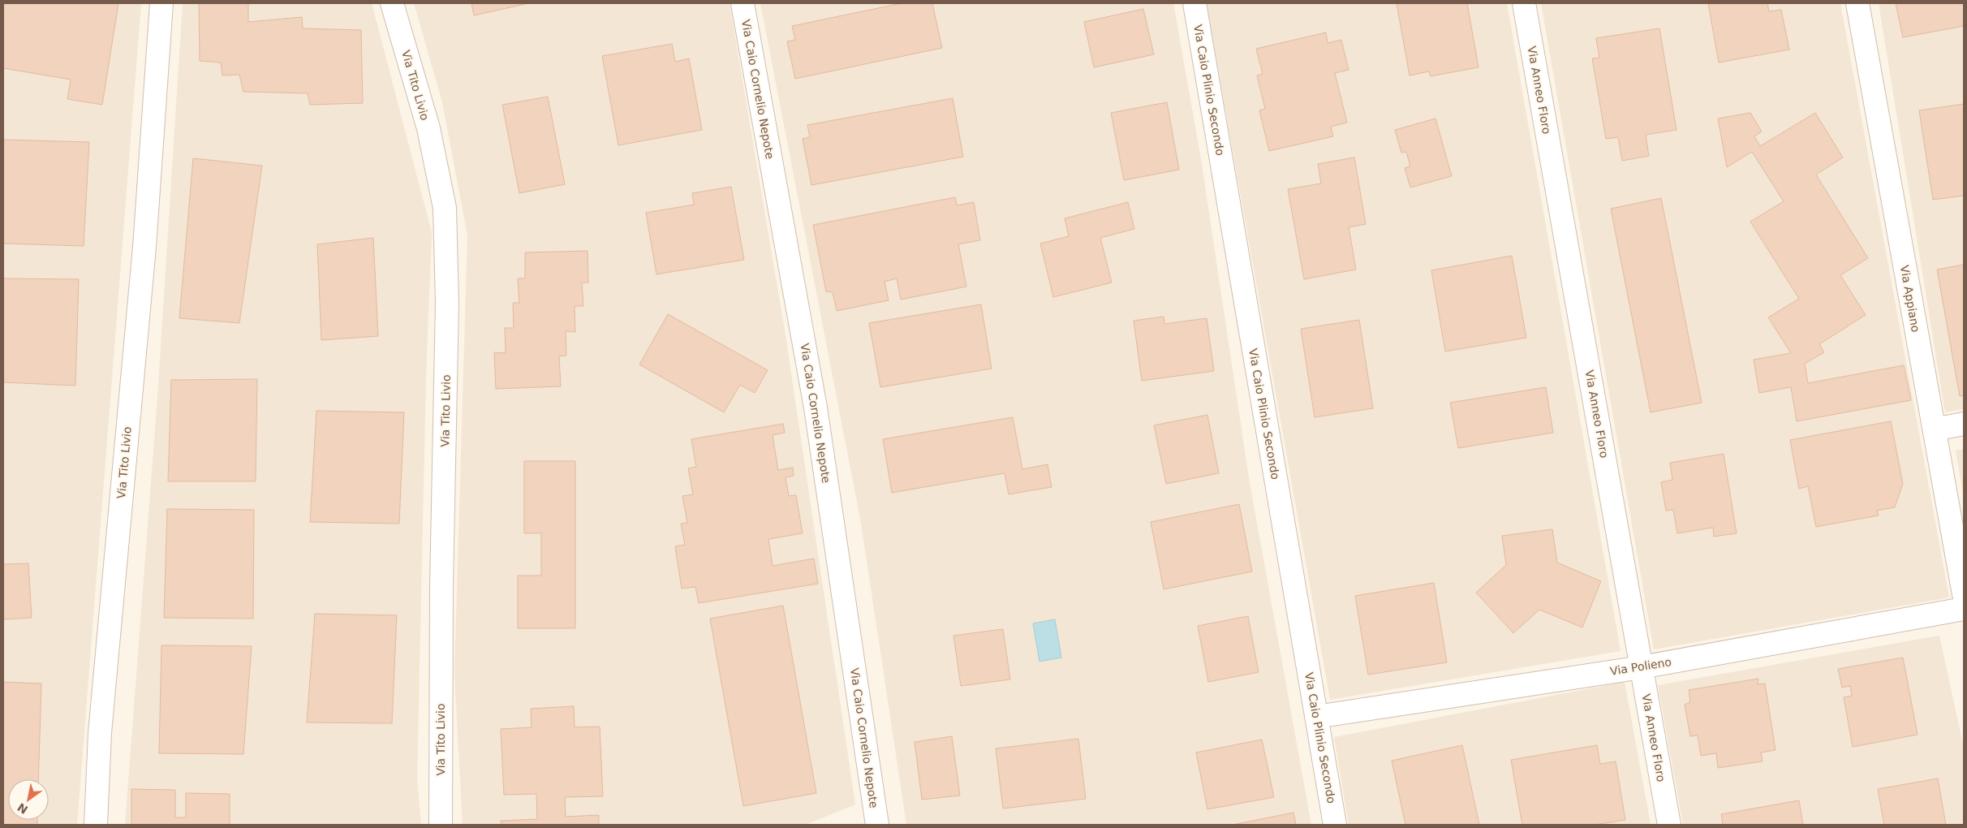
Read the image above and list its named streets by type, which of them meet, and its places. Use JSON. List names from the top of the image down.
{
  "streets": {
    "street": [
      "Via Tito Livio",
      "Via Caio Cornelio Nepote",
      "Via Caio Plinio Secondo",
      "Via Anneo Floro",
      "Via Appiano",
      "Via Polieno"
    ]
  },
  "crossings": [
    ["Via Caio Plinio Secondo", "Via Polieno"],
    ["Via Anneo Floro", "Via Polieno"]
  ],
  "north": "bottom left"
}
